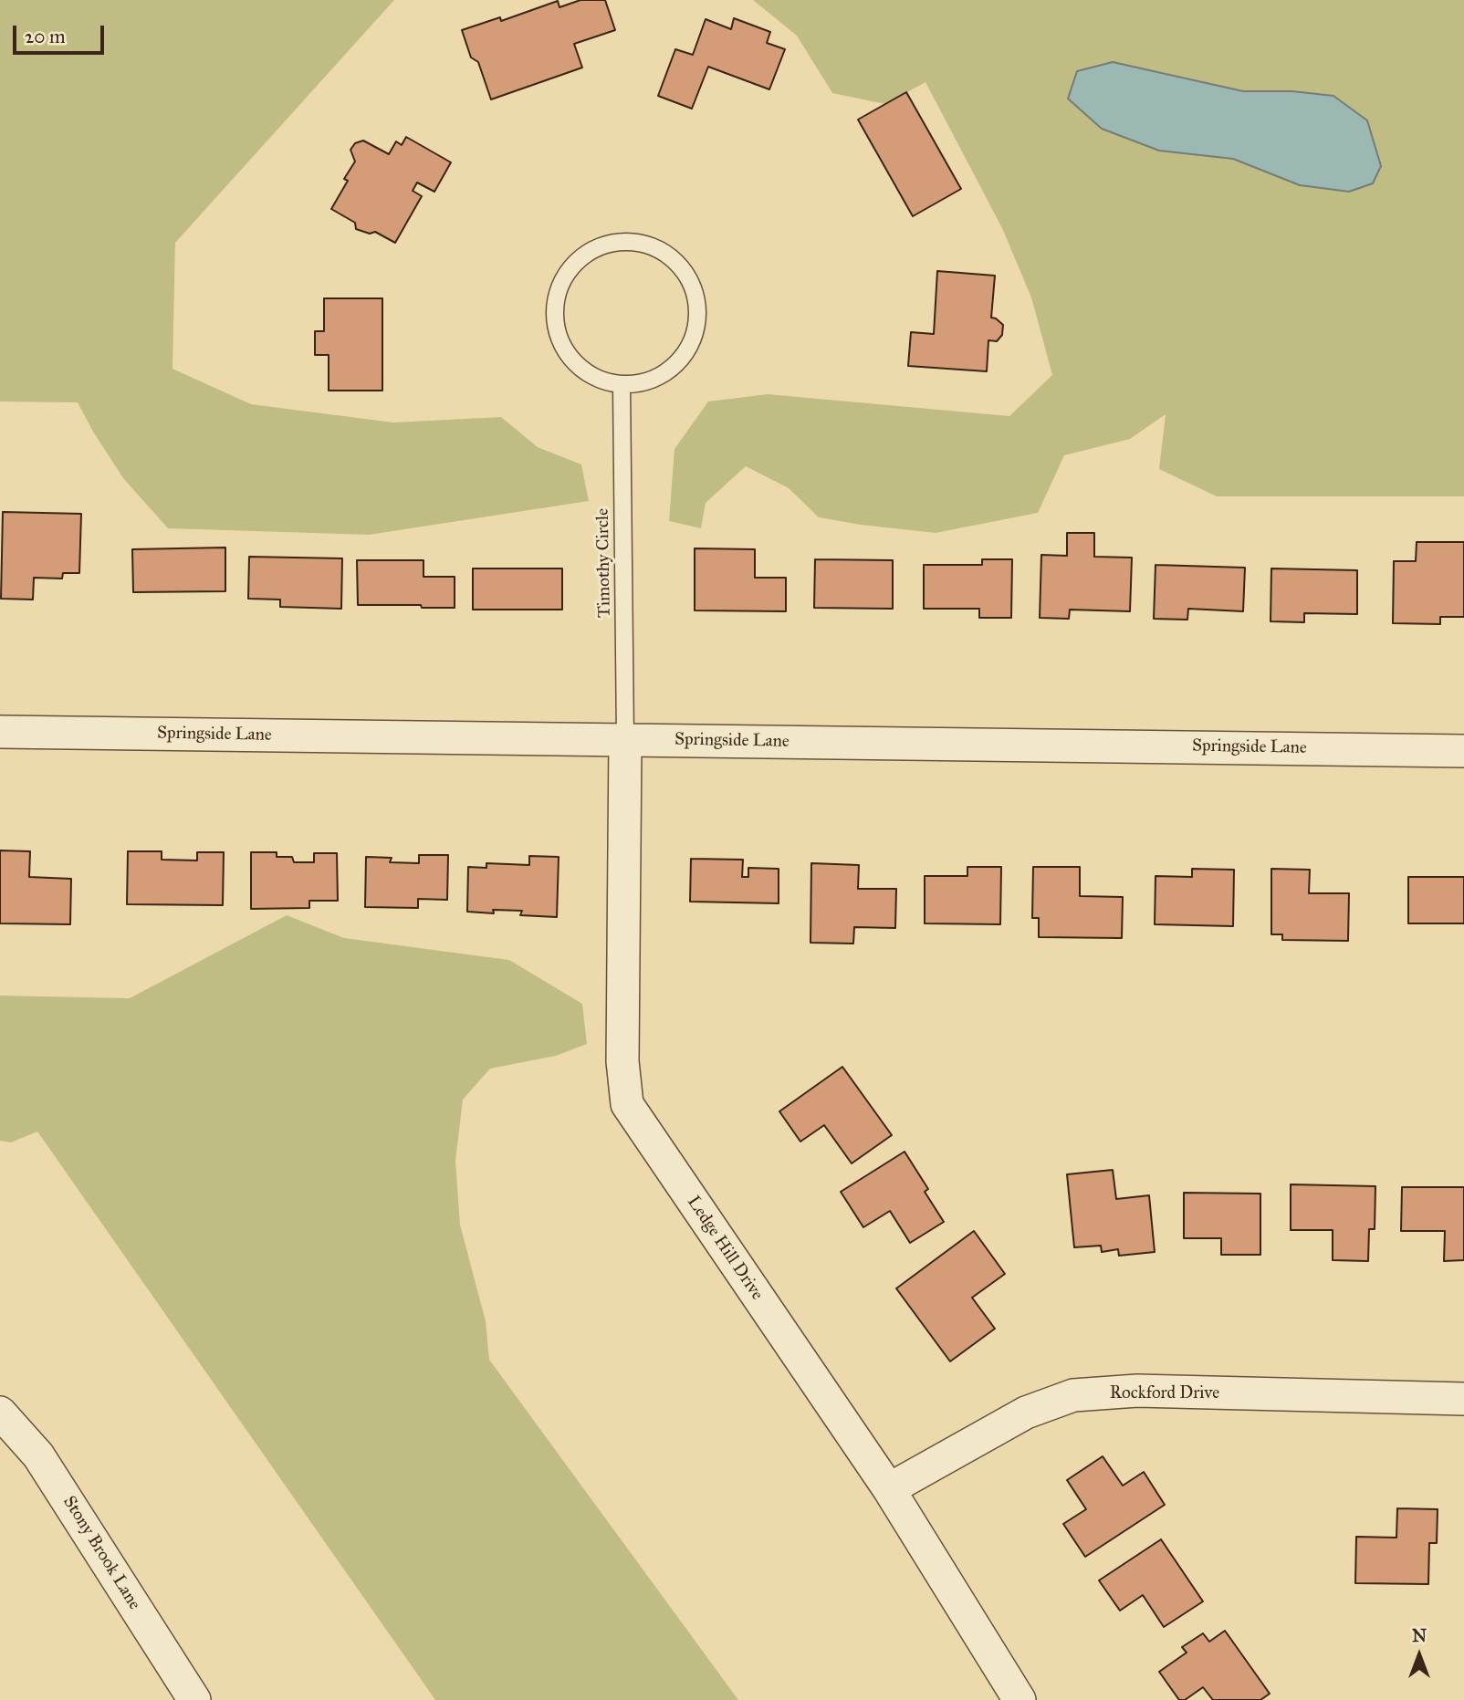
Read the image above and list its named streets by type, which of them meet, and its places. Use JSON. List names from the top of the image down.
{
  "streets": {
    "street": [
      "Springside Lane",
      "Ledge Hill Drive",
      "Rockford Drive",
      "Stony Brook Lane"
    ],
    "lane": ["Timothy Circle"]
  },
  "crossings": [
    ["Timothy Circle", "Springside Lane"],
    ["Timothy Circle", "Ledge Hill Drive"],
    ["Springside Lane", "Ledge Hill Drive"],
    ["Ledge Hill Drive", "Rockford Drive"]
  ],
  "scale_bar": "20 m",
  "north": "top"
}
